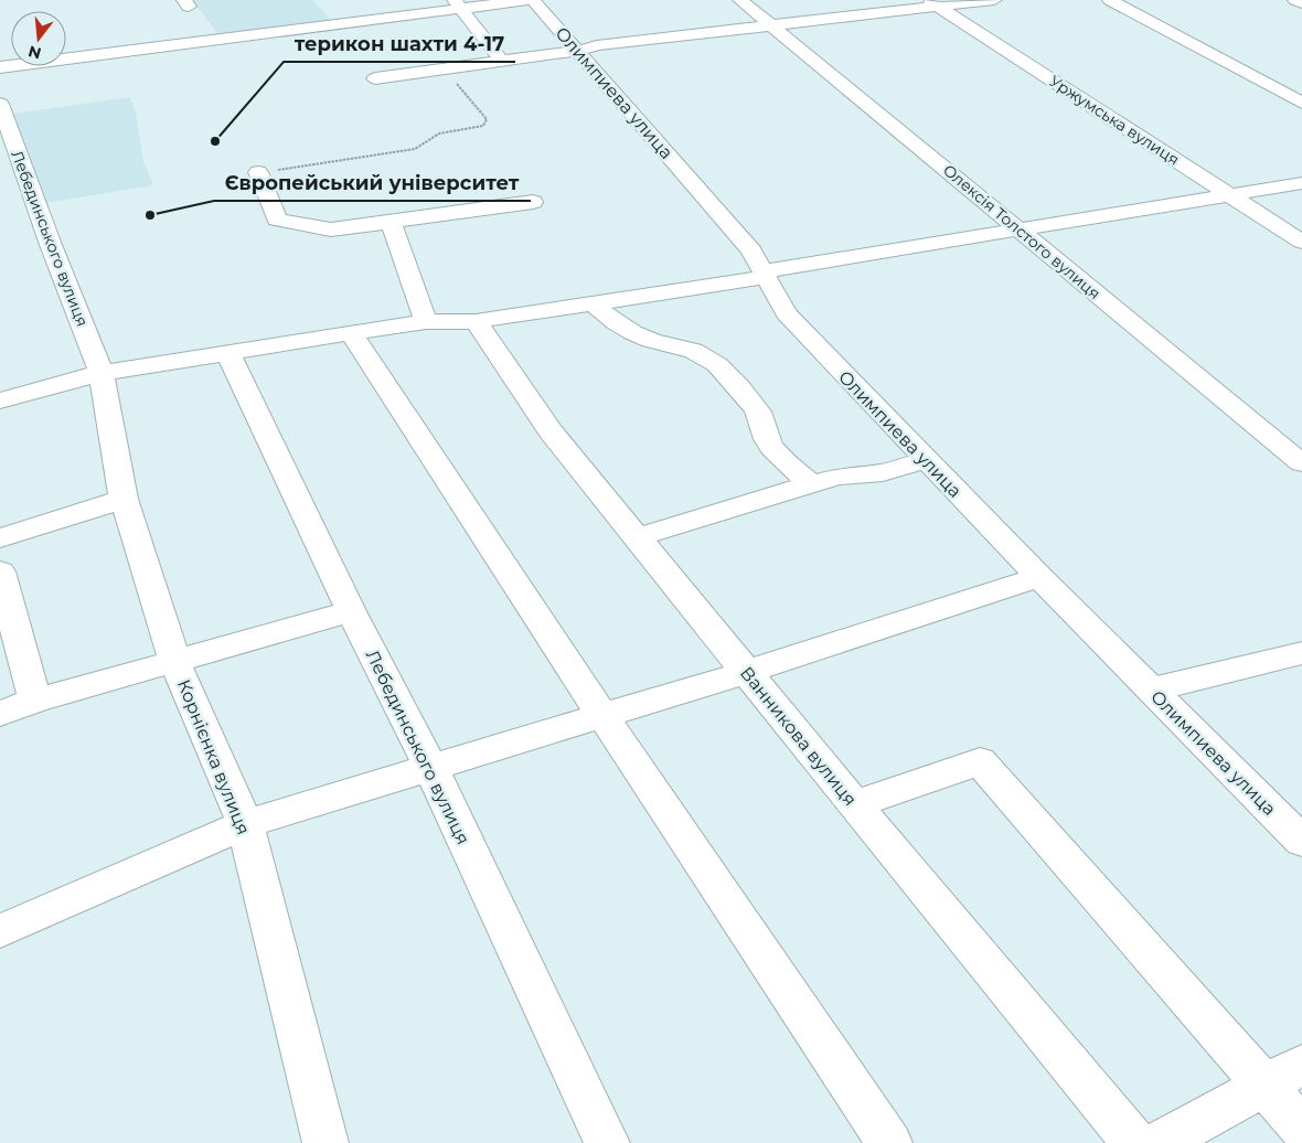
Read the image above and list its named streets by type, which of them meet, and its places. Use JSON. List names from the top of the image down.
{
  "streets": {
    "street": [
      "Олимпиева улица",
      "Уржумська вулиця",
      "Олексія Толстого вулиця",
      "Лебединського вулиця",
      "Ванникова вулиця",
      "Корнієнка вулиця"
    ]
  },
  "crossings": [
    ["Лебединського вулиця", "Корнієнка вулиця"]
  ],
  "places": ["терикон шахти 4-17", "Європейський університет"],
  "north": "bottom"
}
